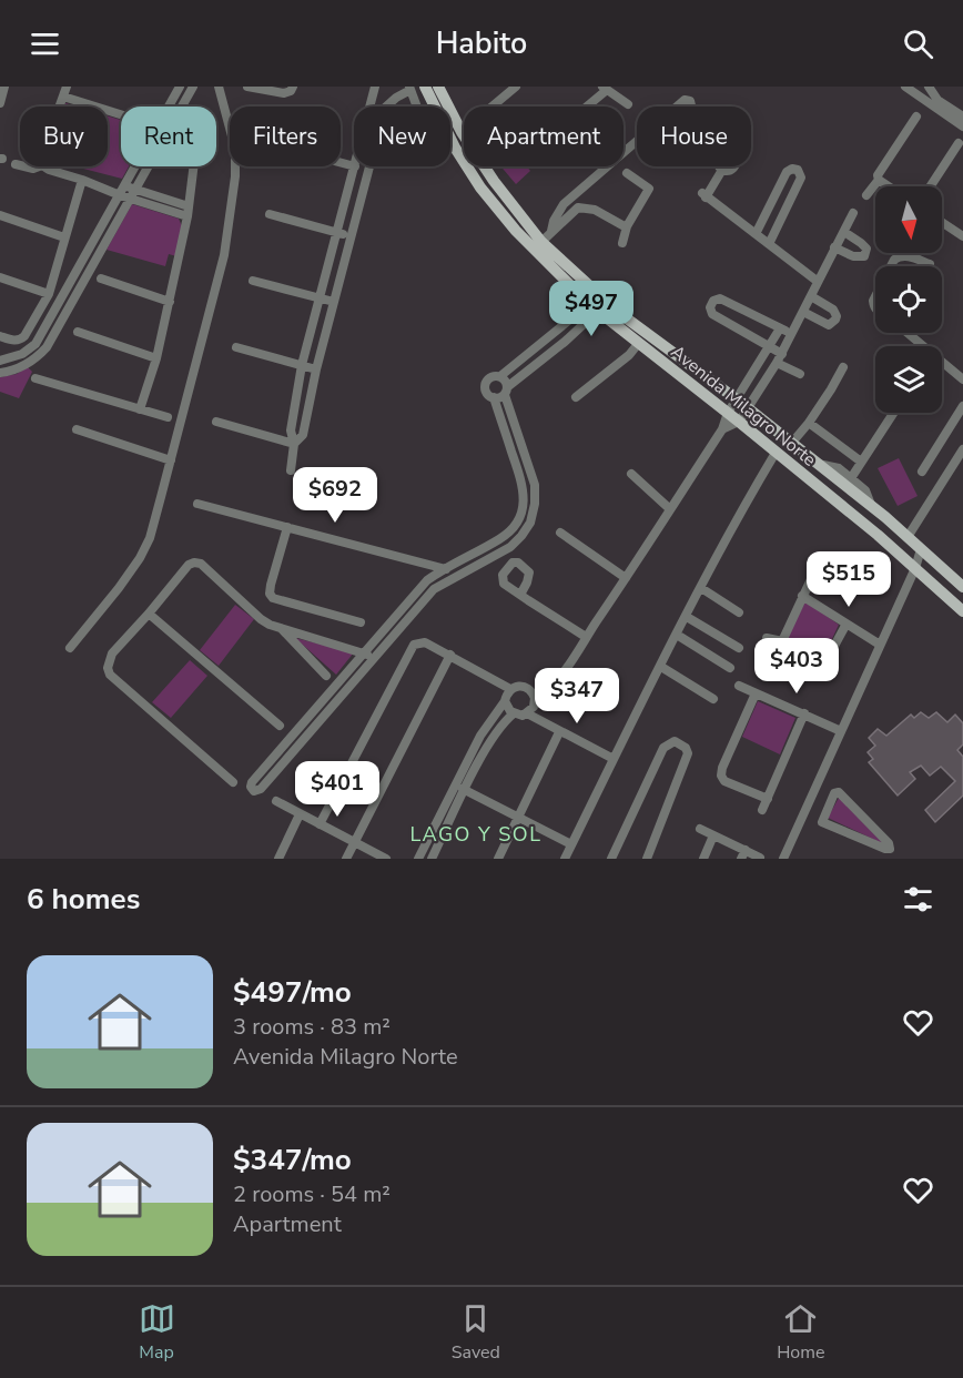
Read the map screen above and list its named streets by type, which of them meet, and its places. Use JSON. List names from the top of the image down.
{
  "streets": {
    "main road": ["Avenida Milagro Norte"]
  },
  "districts": ["LAGO Y SOL"],
  "north": "bottom",
  "page": {
    "header": "Habito",
    "chip": [
      "Buy",
      "Rent",
      "Filters",
      "New",
      "Apartment",
      "House"
    ],
    "price": [
      "$497",
      "$692",
      "$515",
      "$403",
      "$347",
      "$401"
    ],
    "heading": "6 homes",
    "list": [
      {
        "name": "$497/mo",
        "note": "3 rooms · 83 m² · Avenida Milagro Norte"
      },
      {
        "name": "$347/mo",
        "note": "2 rooms · 54 m² · Apartment"
      }
    ],
    "tabs": ["Map", "Saved", "Home"]
  }
}
